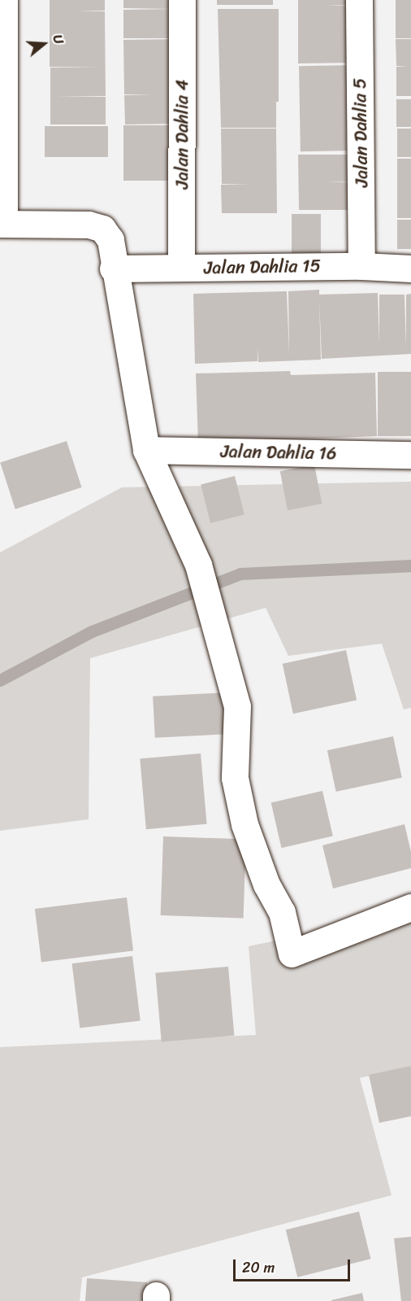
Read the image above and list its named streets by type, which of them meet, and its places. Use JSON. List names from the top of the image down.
{
  "streets": {
    "street": [
      "Jalan Dahlia 5",
      "Jalan Dahlia 4",
      "Jalan Dahlia 15",
      "Jalan Dahlia 16"
    ]
  },
  "crossings": [
    ["Jalan Dahlia 5", "Jalan Dahlia 15"],
    ["Jalan Dahlia 4", "Jalan Dahlia 15"]
  ],
  "scale_bar": "20 m",
  "north": "right"
}
